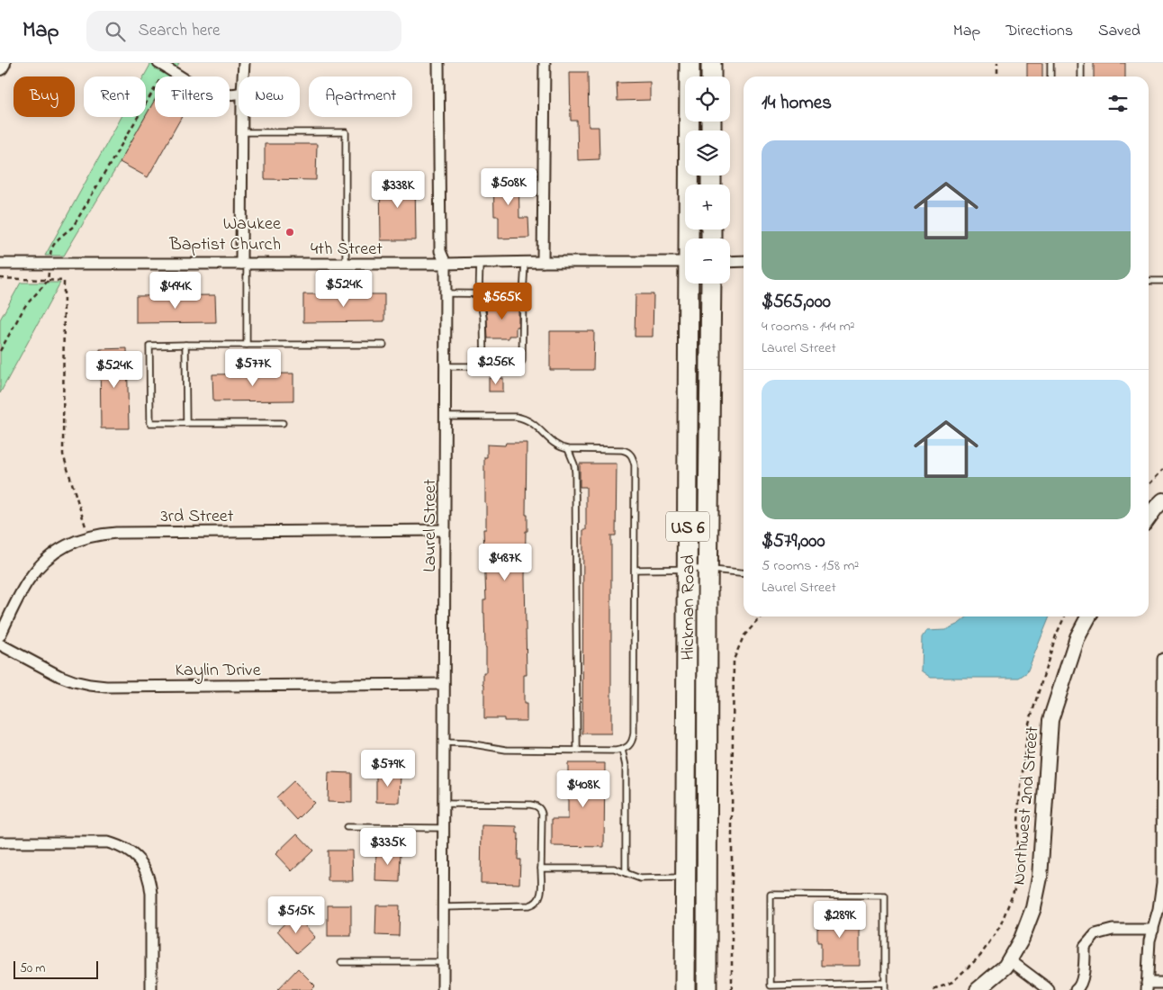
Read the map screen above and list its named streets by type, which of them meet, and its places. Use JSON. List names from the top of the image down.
{
  "streets": {
    "highway": ["US 6", "Hickman Road"],
    "street": [
      "4th Street",
      "3rd Street",
      "Laurel Street",
      "Kaylin Drive",
      "Northwest 2nd Street"
    ]
  },
  "crossings": [
    ["4th Street", "Laurel Street"],
    ["3rd Street", "Laurel Street"],
    ["Laurel Street", "Kaylin Drive"]
  ],
  "places": ["Waukee Baptist Church"],
  "scale_bar": "50 m",
  "page": {
    "header": "Map",
    "search": "Search here",
    "nav": ["Map", "Directions", "Saved"],
    "map_buttons": ["+", "−"],
    "chip": [
      "Buy",
      "Rent",
      "Filters",
      "New",
      "Apartment"
    ],
    "heading": "14 homes",
    "list": [
      {
        "name": "$565,000",
        "note": "4 rooms · 144 m² · Laurel Street"
      },
      {
        "name": "$579,000",
        "note": "5 rooms · 158 m² · Laurel Street"
      }
    ],
    "price": [
      "$508K",
      "$338K",
      "$524K",
      "$494K",
      "$565K",
      "$256K",
      "$577K",
      "$524K",
      "$487K",
      "$579K",
      "$408K",
      "$335K",
      "$515K",
      "$289K"
    ],
    "scale": "50 m"
  }
}
